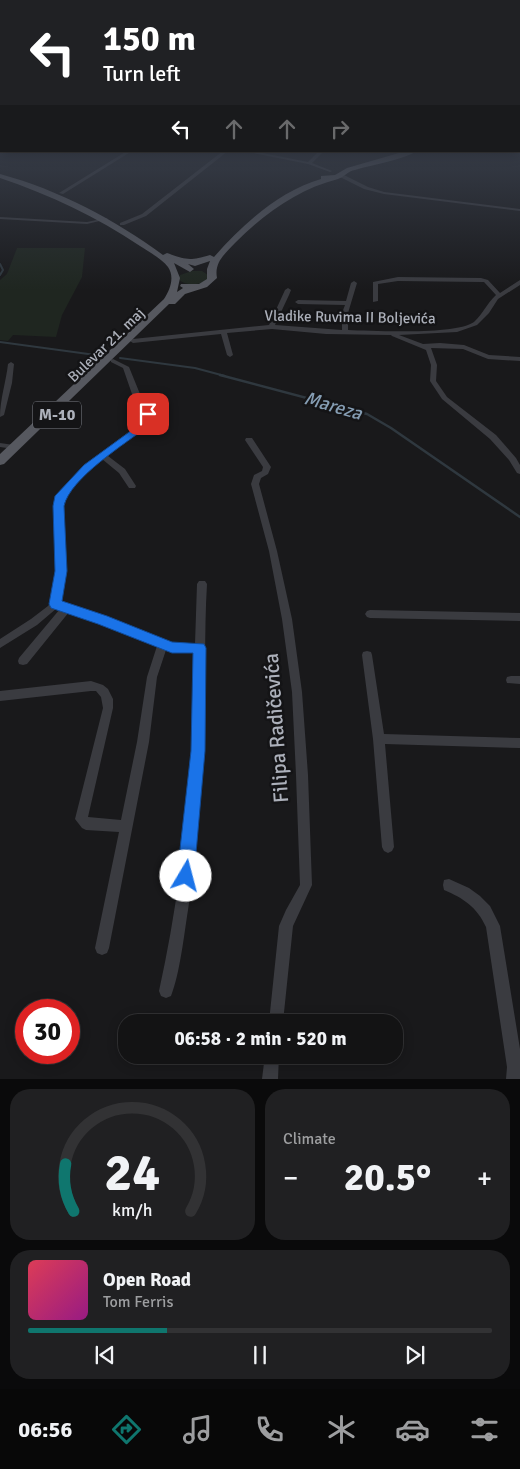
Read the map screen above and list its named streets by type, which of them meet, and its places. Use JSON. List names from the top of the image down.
{
  "streets": {
    "main road": ["Bulevar 21. maj", "M-10"],
    "street": ["Vladike Ruvima II Boljevića", "Filipa Radičevića"]
  },
  "crossings": [
    ["Vladike Ruvima II Boljevića", "Bulevar 21. maj"],
    ["Bulevar 21. maj", "M-10"]
  ],
  "water": ["Mareza"],
  "page": {
    "turn": ["150 m", "Turn left"],
    "limit": "30",
    "trip": "06:58 · 2 min · 520 m",
    "tile": "Climate",
    "heat": ["−", "20.5°", "+"],
    "song": ["Open Road", "Tom Ferris"],
    "tabs": "06:56",
    "gauge": ["24", "km/h"]
  }
}
